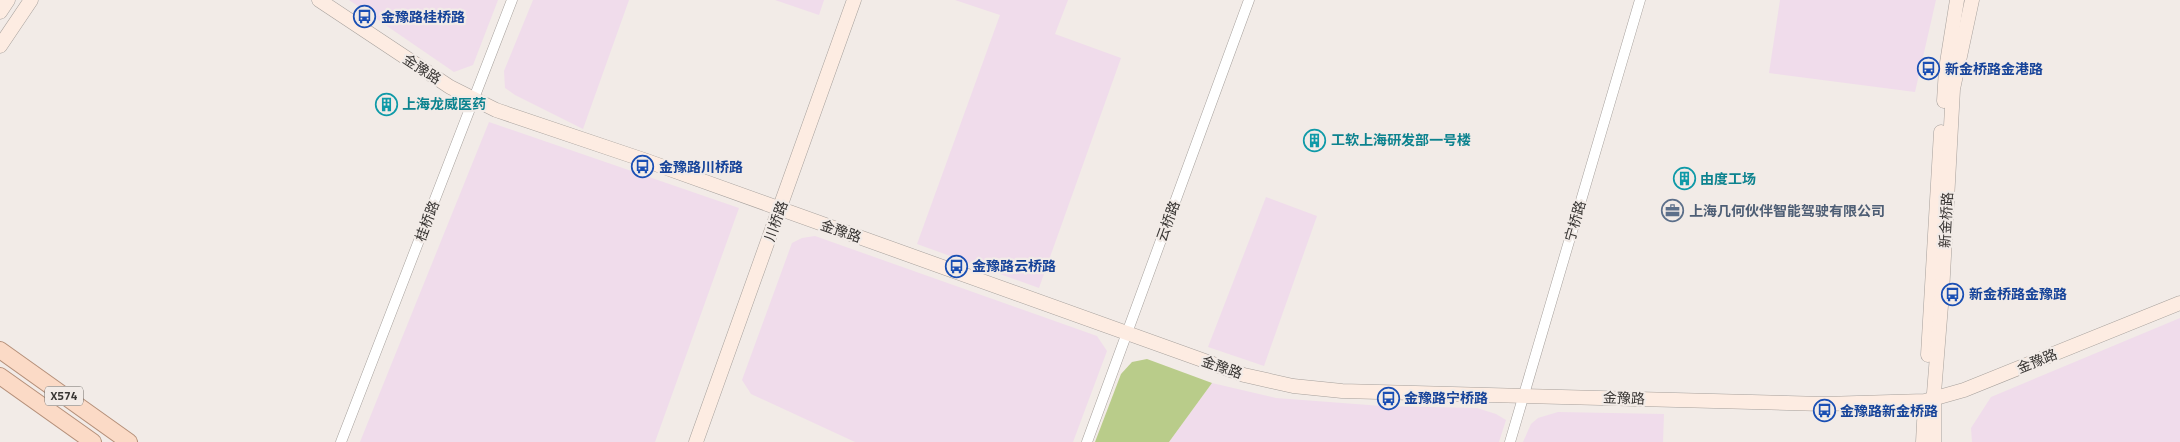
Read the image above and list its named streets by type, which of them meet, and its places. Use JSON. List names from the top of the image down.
{
  "streets": {
    "main road": ["X574"],
    "street": [
      "金豫路",
      "新金桥路",
      "桂桥路",
      "川桥路",
      "云桥路",
      "宁桥路"
    ]
  },
  "crossings": [
    ["金豫路", "新金桥路"],
    ["金豫路", "桂桥路"],
    ["金豫路", "川桥路"],
    ["金豫路", "云桥路"],
    ["金豫路", "宁桥路"]
  ],
  "places": {
    "bus stop": [
      "金豫路桂桥路",
      "新金桥路金港路",
      "金豫路川桥路",
      "金豫路云桥路",
      "新金桥路金豫路",
      "金豫路宁桥路",
      "金豫路新金桥路"
    ],
    "building": ["上海龙威医药", "工软上海研发部一号楼", "由度工场"],
    "office": ["上海几何伙伴智能驾驶有限公司"]
  }
}
